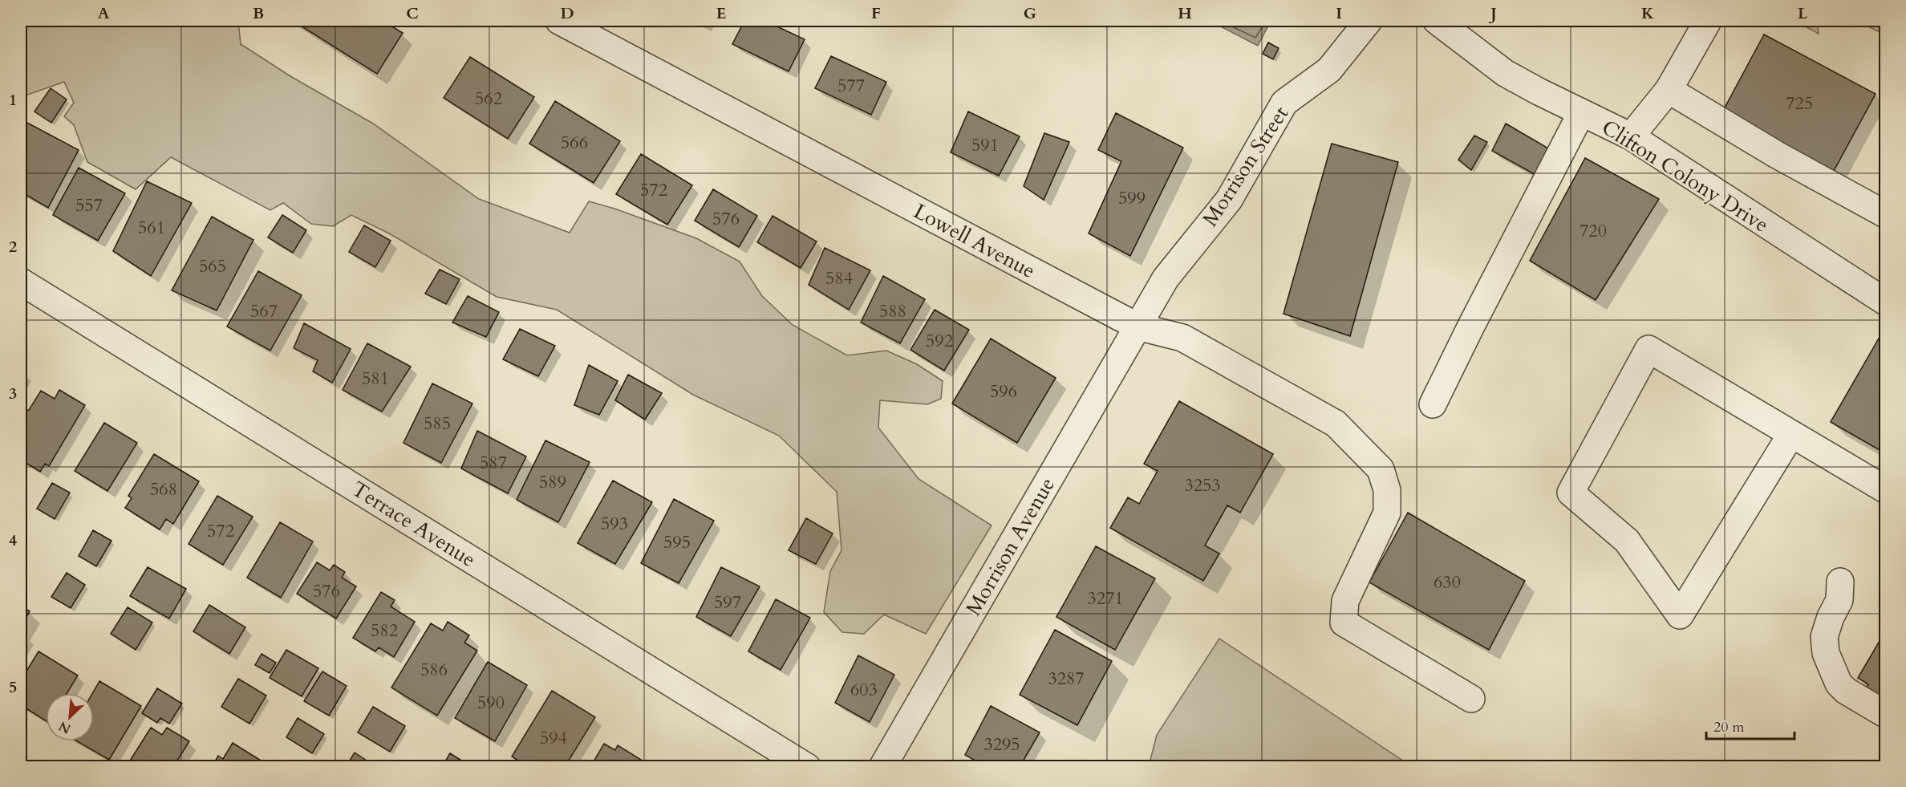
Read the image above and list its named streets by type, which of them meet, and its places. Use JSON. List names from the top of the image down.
{
  "streets": {
    "street": [
      "Morrison Street",
      "Clifton Colony Drive",
      "Lowell Avenue",
      "Terrace Avenue",
      "Morrison Avenue"
    ]
  },
  "crossings": [
    ["Morrison Street", "Lowell Avenue"],
    ["Morrison Street", "Morrison Avenue"],
    ["Lowell Avenue", "Morrison Avenue"]
  ],
  "house_numbers": [
    "577",
    "562",
    "725",
    "566",
    "591",
    "572",
    "599",
    "557",
    "576",
    "561",
    "720",
    "565",
    "584",
    "567",
    "588",
    "592",
    "581",
    "596",
    "585",
    "587",
    "589",
    "3253",
    "568",
    "593",
    "572",
    "595",
    "630",
    "576",
    "3271",
    "597",
    "582",
    "586",
    "3287",
    "603",
    "590",
    "594",
    "3295"
  ],
  "scale_bar": "20 m",
  "north": "bottom left",
  "grid": {
    "columns": [
      "A",
      "B",
      "C",
      "D",
      "E",
      "F",
      "G",
      "H",
      "I",
      "J",
      "K",
      "L"
    ],
    "rows": [
      "1",
      "2",
      "3",
      "4",
      "5"
    ]
  }
}
